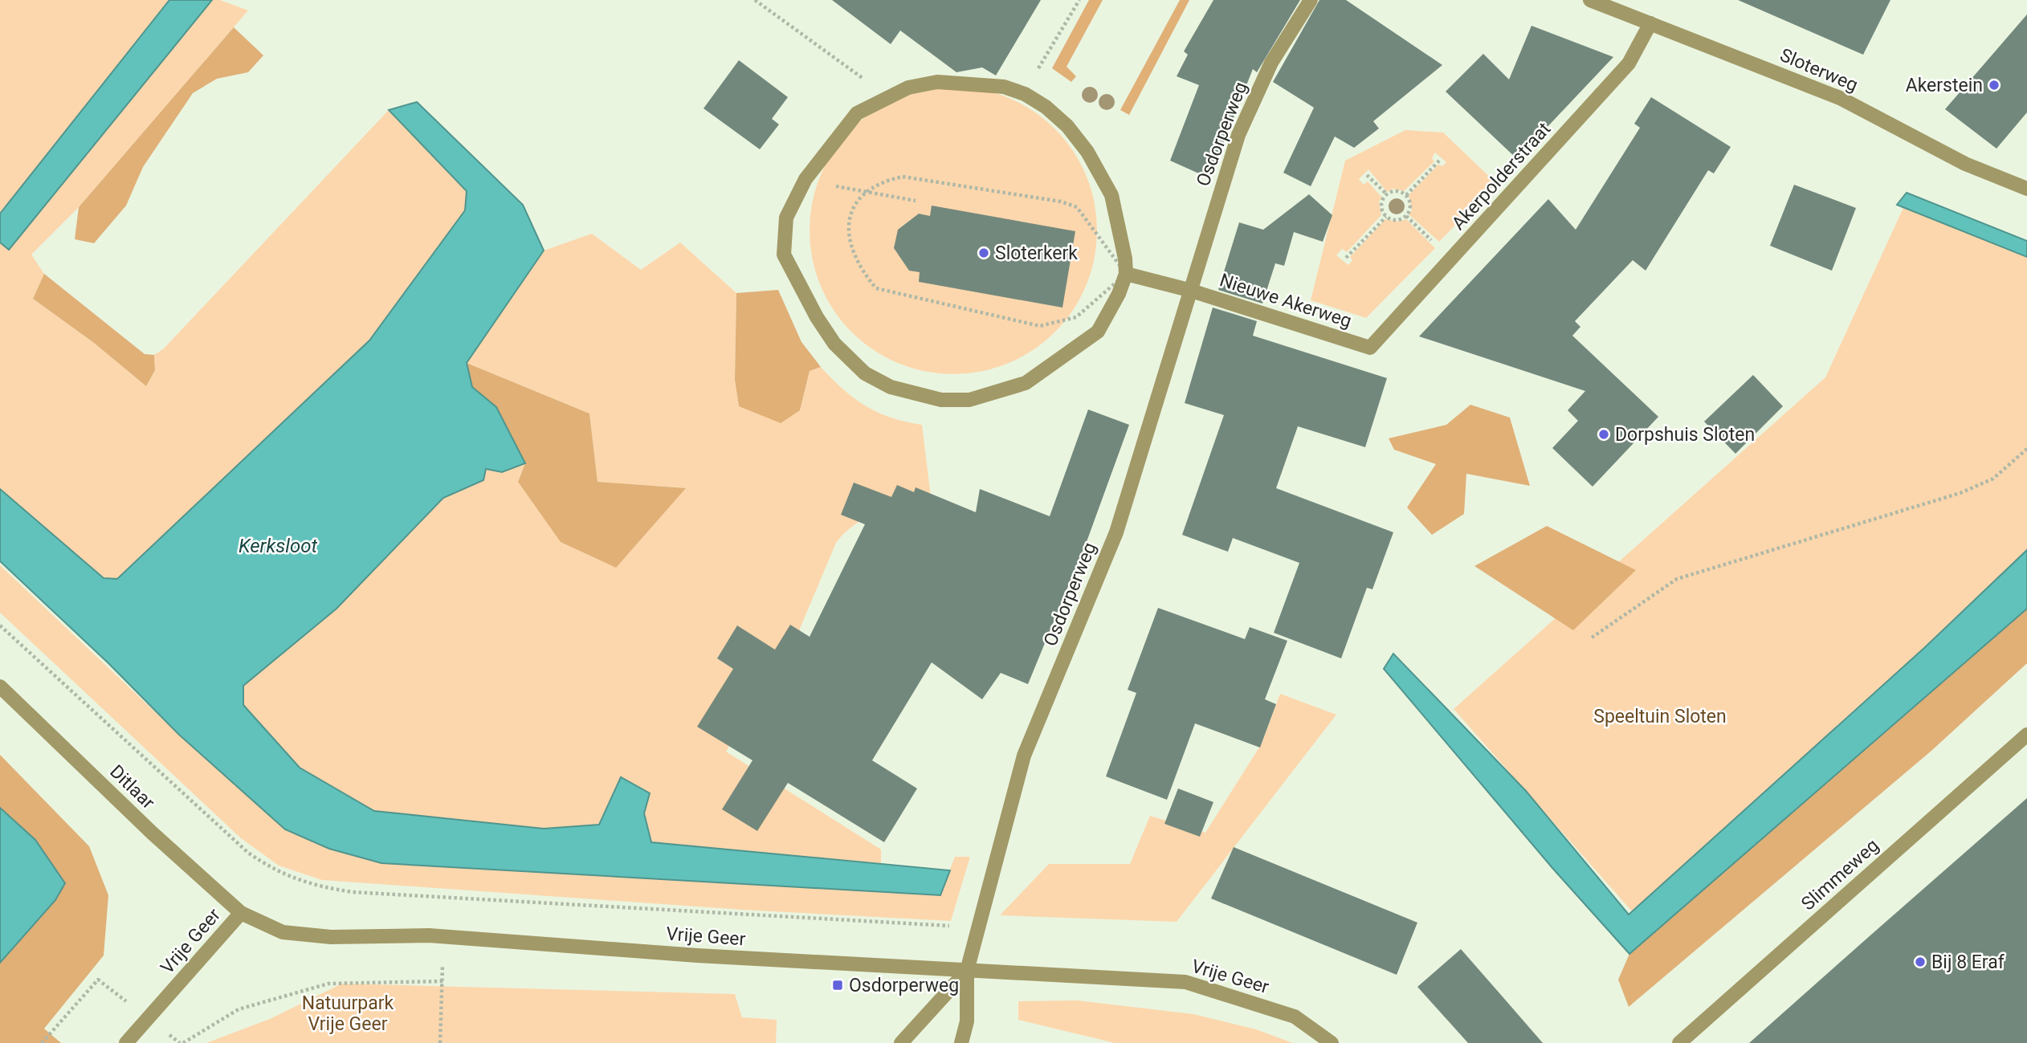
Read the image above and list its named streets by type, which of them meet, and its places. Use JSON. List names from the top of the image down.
{
  "streets": {
    "street": [
      "Sloterweg",
      "Osdorperweg",
      "Akerpolderstraat",
      "Nieuwe Akerweg",
      "Ditlaar",
      "Slimmeweg",
      "Vrije Geer"
    ]
  },
  "crossings": [
    ["Sloterweg", "Akerpolderstraat"],
    ["Osdorperweg", "Nieuwe Akerweg"],
    ["Osdorperweg", "Vrije Geer"],
    ["Akerpolderstraat", "Nieuwe Akerweg"],
    ["Ditlaar", "Vrije Geer"]
  ],
  "water": ["Kerksloot"],
  "parks": ["Speeltuin Sloten", "Natuurpark Vrije Geer"],
  "places": {
    "other": [
      "Akerstein",
      "Sloterkerk",
      "Dorpshuis Sloten",
      "Bij 8 Eraf"
    ],
    "transit": ["Osdorperweg"]
  }
}
